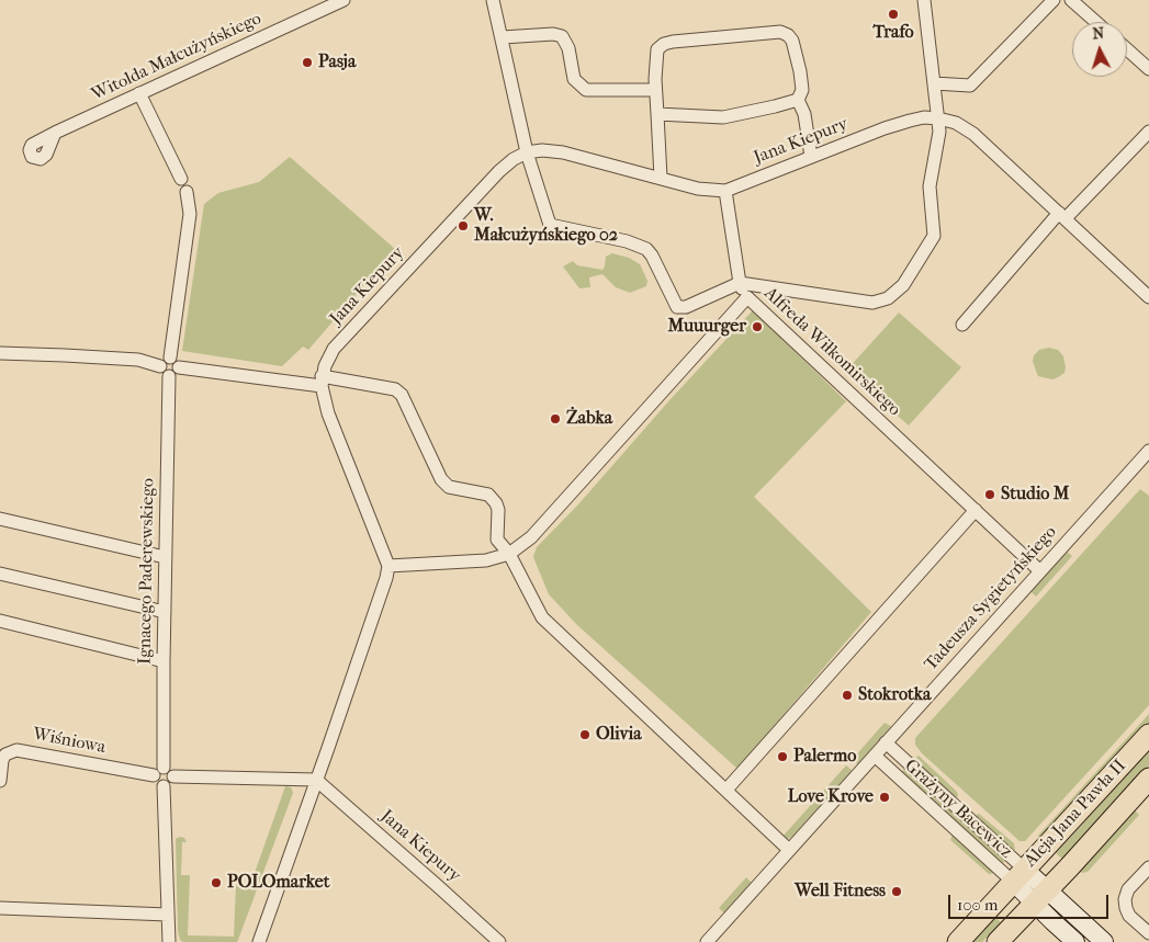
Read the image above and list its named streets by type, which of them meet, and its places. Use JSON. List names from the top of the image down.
{
  "streets": {
    "main road": ["Aleja Jana Pawła II"],
    "street": [
      "Witolda Małcużyńskiego",
      "Jana Kiepury",
      "Alfreda Wiłkomirskiego",
      "Ignacego Paderewskiego",
      "Tadeusza Sygietyńskiego",
      "Wiśniowa",
      "Grażyny Bacewicz"
    ]
  },
  "crossings": [
    ["Jana Kiepury", "Alfreda Wiłkomirskiego"],
    ["Alfreda Wiłkomirskiego", "Tadeusza Sygietyńskiego"],
    ["Ignacego Paderewskiego", "Wiśniowa"],
    ["Tadeusza Sygietyńskiego", "Grażyny Bacewicz"],
    ["Grażyny Bacewicz", "Aleja Jana Pawła II"]
  ],
  "places": [
    "Trafo",
    "Pasja",
    "W. Małcużyńskiego 02",
    "Muuurger",
    "Żabka",
    "Studio M",
    "Stokrotka",
    "Olivia",
    "Palermo",
    "Love Krove",
    "POLOmarket",
    "Well Fitness"
  ],
  "scale_bar": "100 m",
  "north": "top"
}
